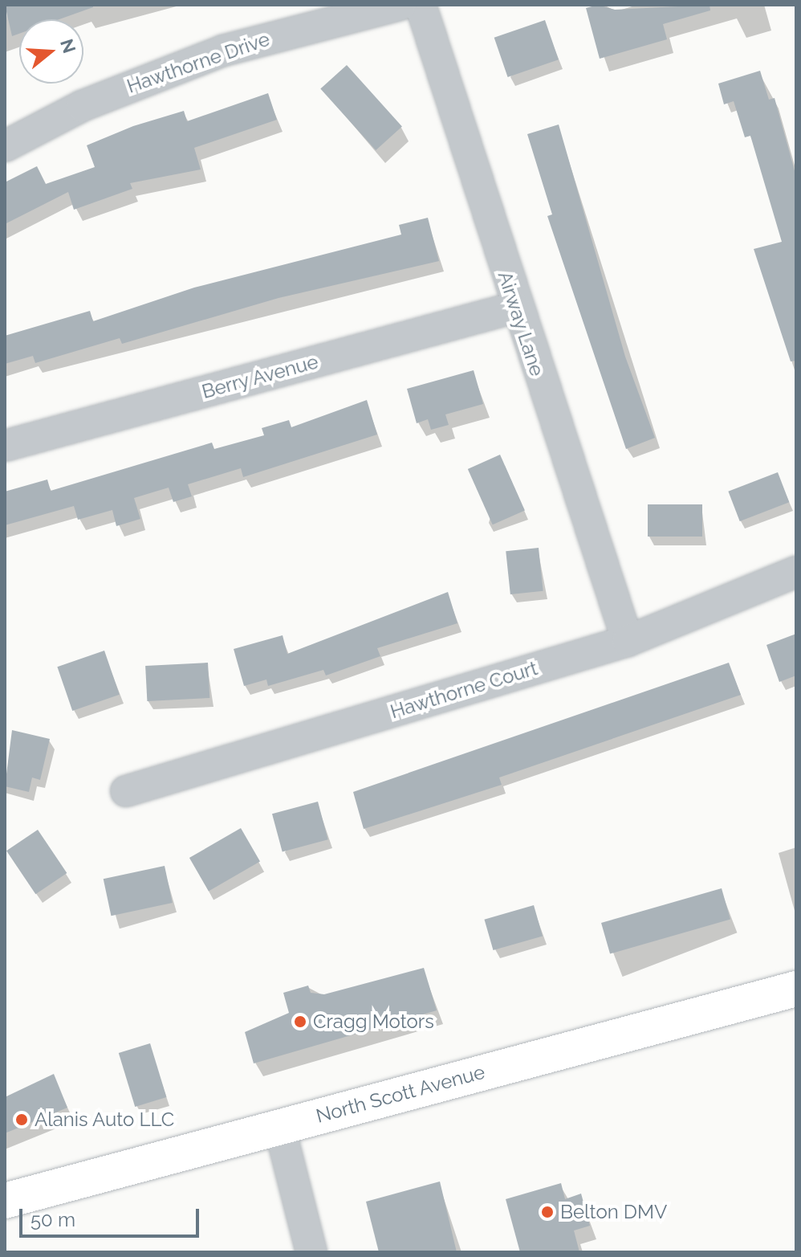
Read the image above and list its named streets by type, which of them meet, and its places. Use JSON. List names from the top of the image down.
{
  "streets": {
    "main road": ["North Scott Avenue"],
    "street": [
      "Hawthorne Drive",
      "Airway Lane",
      "Berry Avenue",
      "Hawthorne Court"
    ]
  },
  "crossings": [
    ["Airway Lane", "Berry Avenue"],
    ["Airway Lane", "Hawthorne Court"]
  ],
  "places": ["Cragg Motors", "Alanis Auto LLC", "Belton DMV"],
  "scale_bar": "50 m",
  "north": "right"
}
